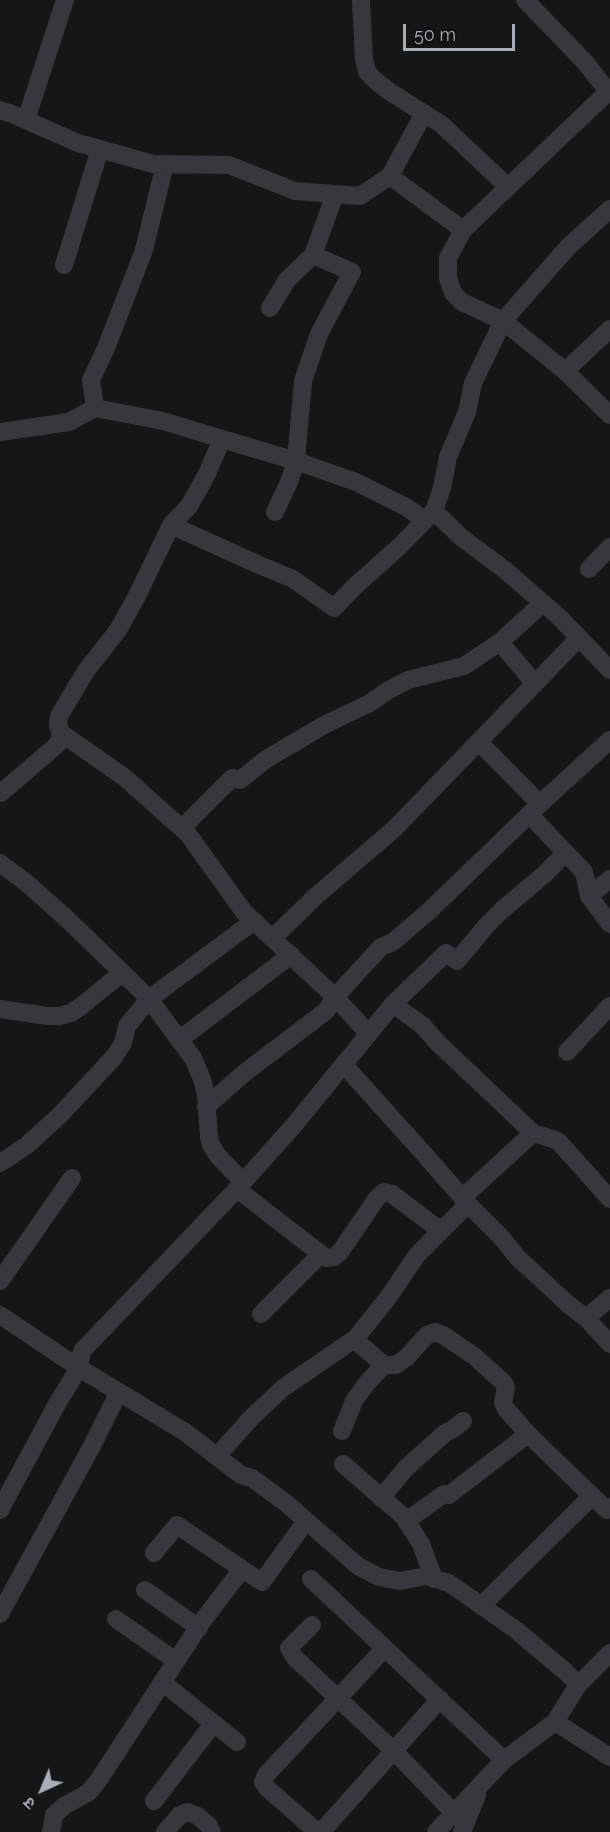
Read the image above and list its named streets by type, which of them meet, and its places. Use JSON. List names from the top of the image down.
{
  "scale_bar": "50 m",
  "north": "bottom left"
}
